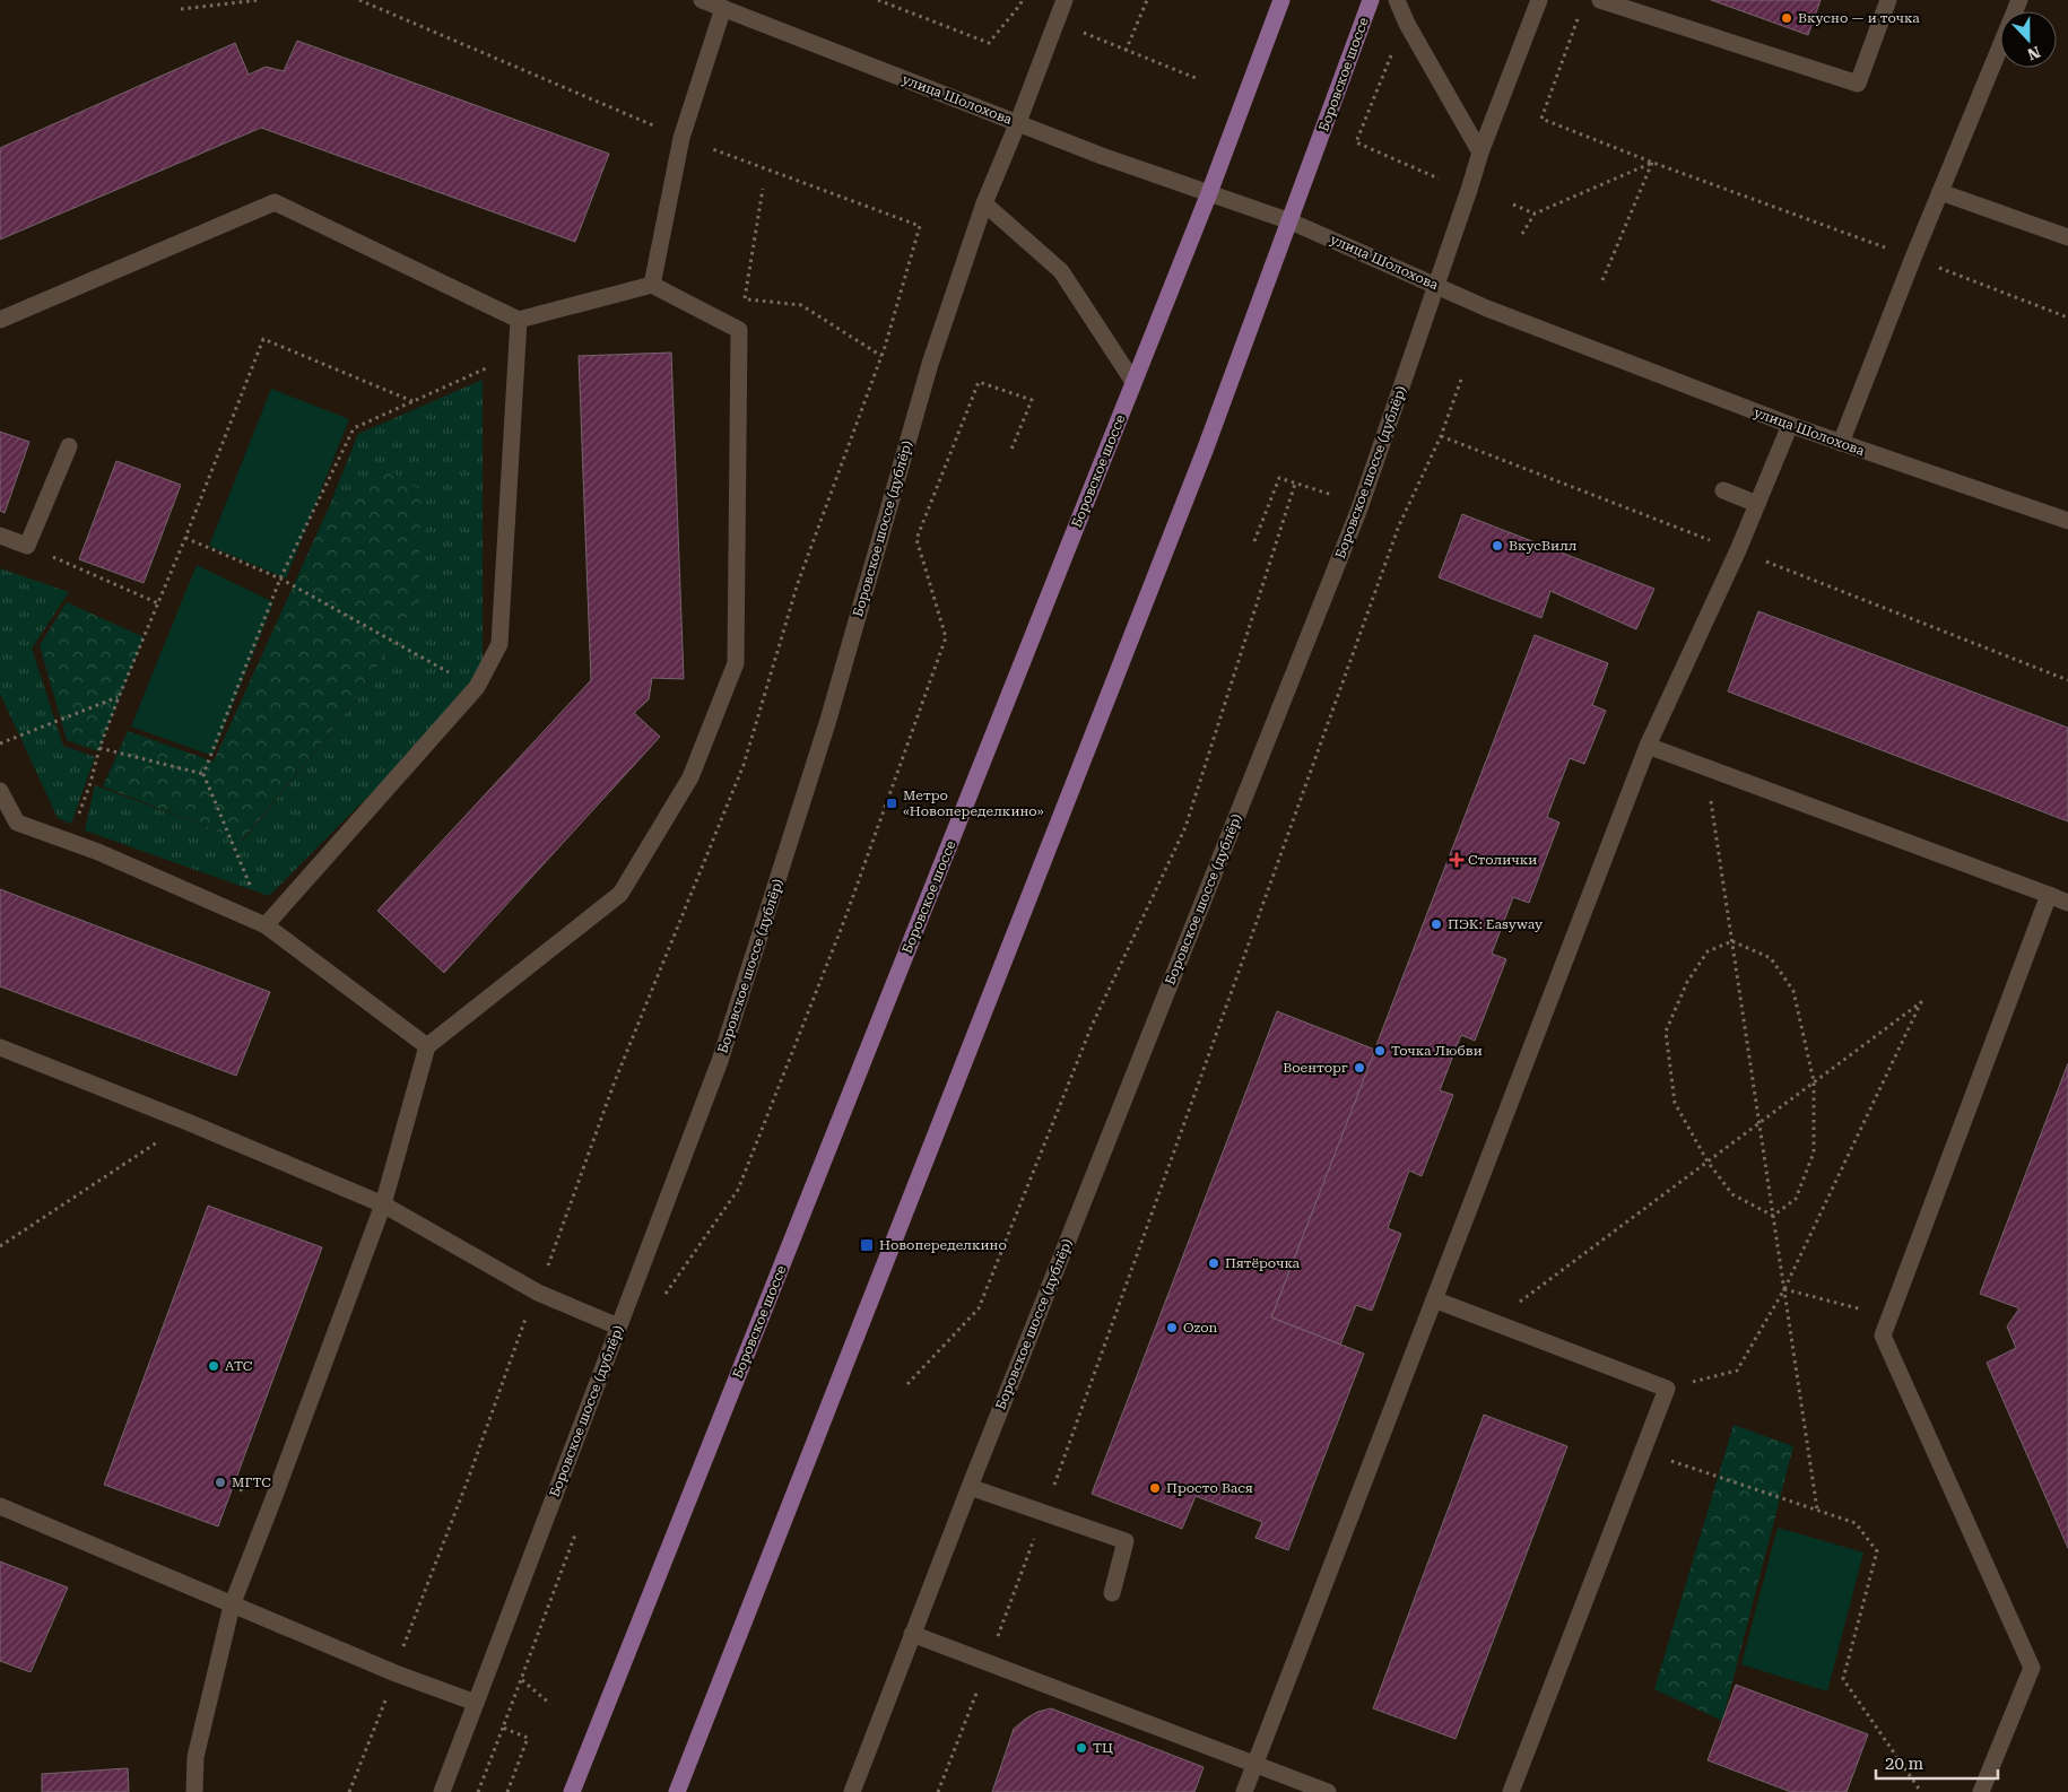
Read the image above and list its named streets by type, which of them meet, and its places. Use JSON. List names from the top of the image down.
{
  "streets": {
    "main road": ["Боровское шоссе"],
    "street": ["улица Шолохова", "Боровское шоссе (дублёр)"]
  },
  "crossings": [
    ["Боровское шоссе", "улица Шолохова"],
    ["улица Шолохова", "Боровское шоссе (дублёр)"]
  ],
  "places": {
    "other": [
      "Вкусно — и точка",
      "ВкусВилл",
      "ПЭК: Easyway",
      "Точка Любви",
      "Военторг",
      "Пятёрочка",
      "Ozon",
      "АТС",
      "МГТС",
      "Просто Вася",
      "ТЦ"
    ],
    "transit": ["Метро «Новопеределкино»", "Новопеределкино"],
    "health": ["Столички"]
  },
  "scale_bar": "20 m",
  "north": "bottom"
}
